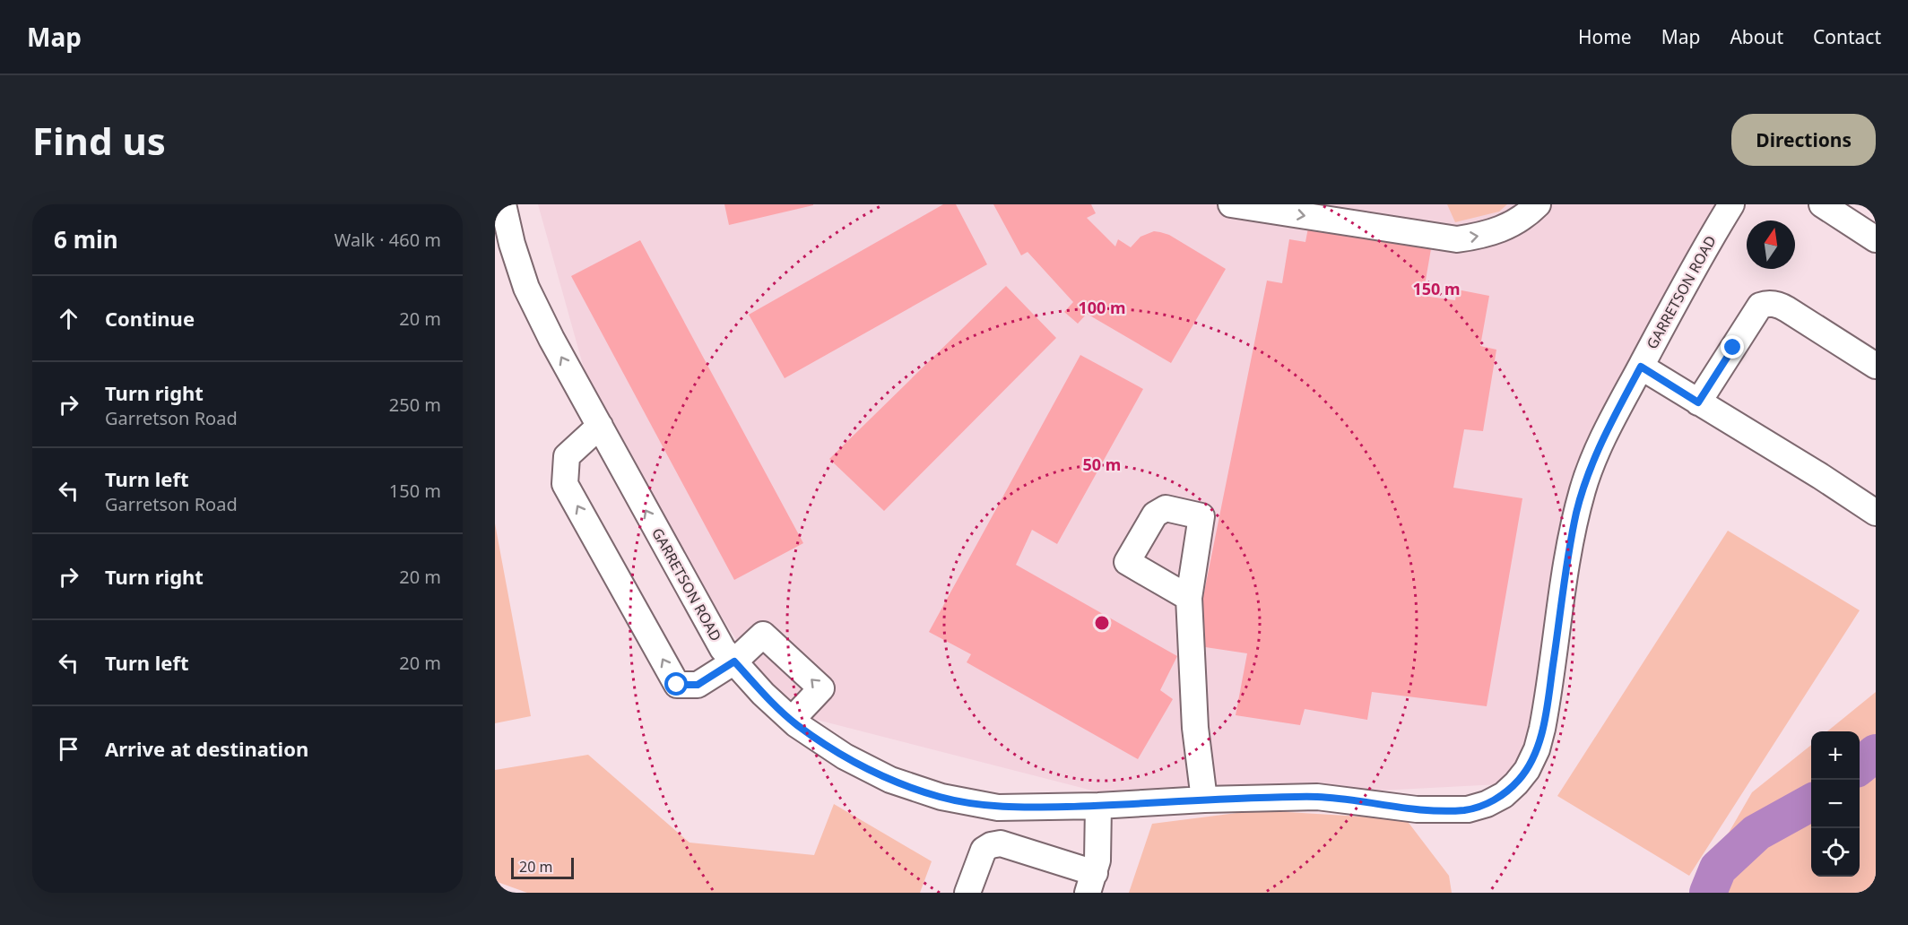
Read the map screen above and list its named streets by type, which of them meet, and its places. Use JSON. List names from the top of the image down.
{
  "streets": {
    "street": ["GARRETSON ROAD"]
  },
  "scale_bar": "20 m",
  "north": "top",
  "page": {
    "header": "Map",
    "nav": [
      "Home",
      "Map",
      "About",
      "Contact"
    ],
    "buttons": "Directions",
    "title": "Find us",
    "heading": ["6 min", "Walk · 460 m"],
    "list": [
      ["Continue", "20 m"],
      ["Turn right", "Garretson Road", "250 m"],
      ["Turn left", "Garretson Road", "150 m"],
      ["Turn right", "20 m"],
      ["Turn left", "20 m"],
      "Arrive at destination"
    ],
    "map_buttons": ["+", "−"],
    "scale": "20 m"
  },
  "rings": ["150 m", "100 m", "50 m"]
}
